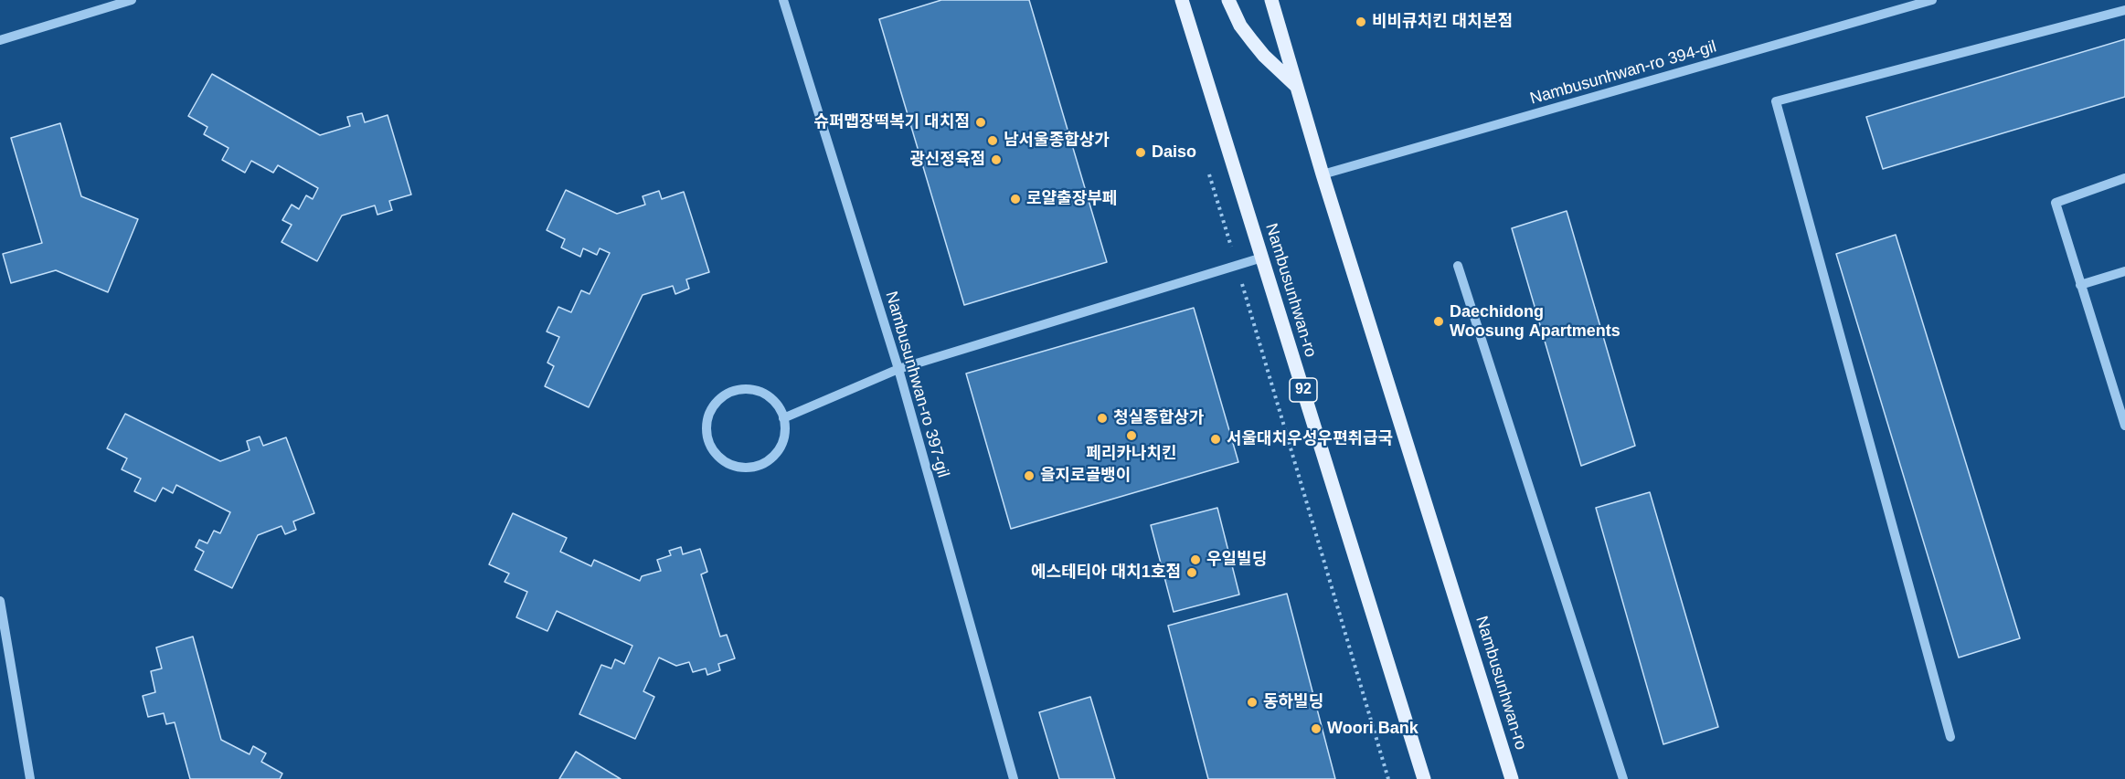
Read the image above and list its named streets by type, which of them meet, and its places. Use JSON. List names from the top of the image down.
{
  "streets": {
    "main road": ["Nambusunhwan-ro", "92"],
    "street": ["Nambusunhwan-ro 394-gil", "Nambusunhwan-ro 397-gil"]
  },
  "crossings": [
    ["Nambusunhwan-ro 394-gil", "Nambusunhwan-ro"]
  ],
  "places": [
    "비비큐치킨 대치본점",
    "슈퍼맵장떡복기 대치점",
    "남서울종합상가",
    "Daiso",
    "광신정육점",
    "로얄출장부페",
    "Daechidong Woosung Apartments",
    "청실종합상가",
    "페리카나치킨",
    "서울대치우성우편취급국",
    "을지로골뱅이",
    "우일빌딩",
    "에스테티아 대치1호점",
    "동하빌딩",
    "Woori Bank"
  ]
}
